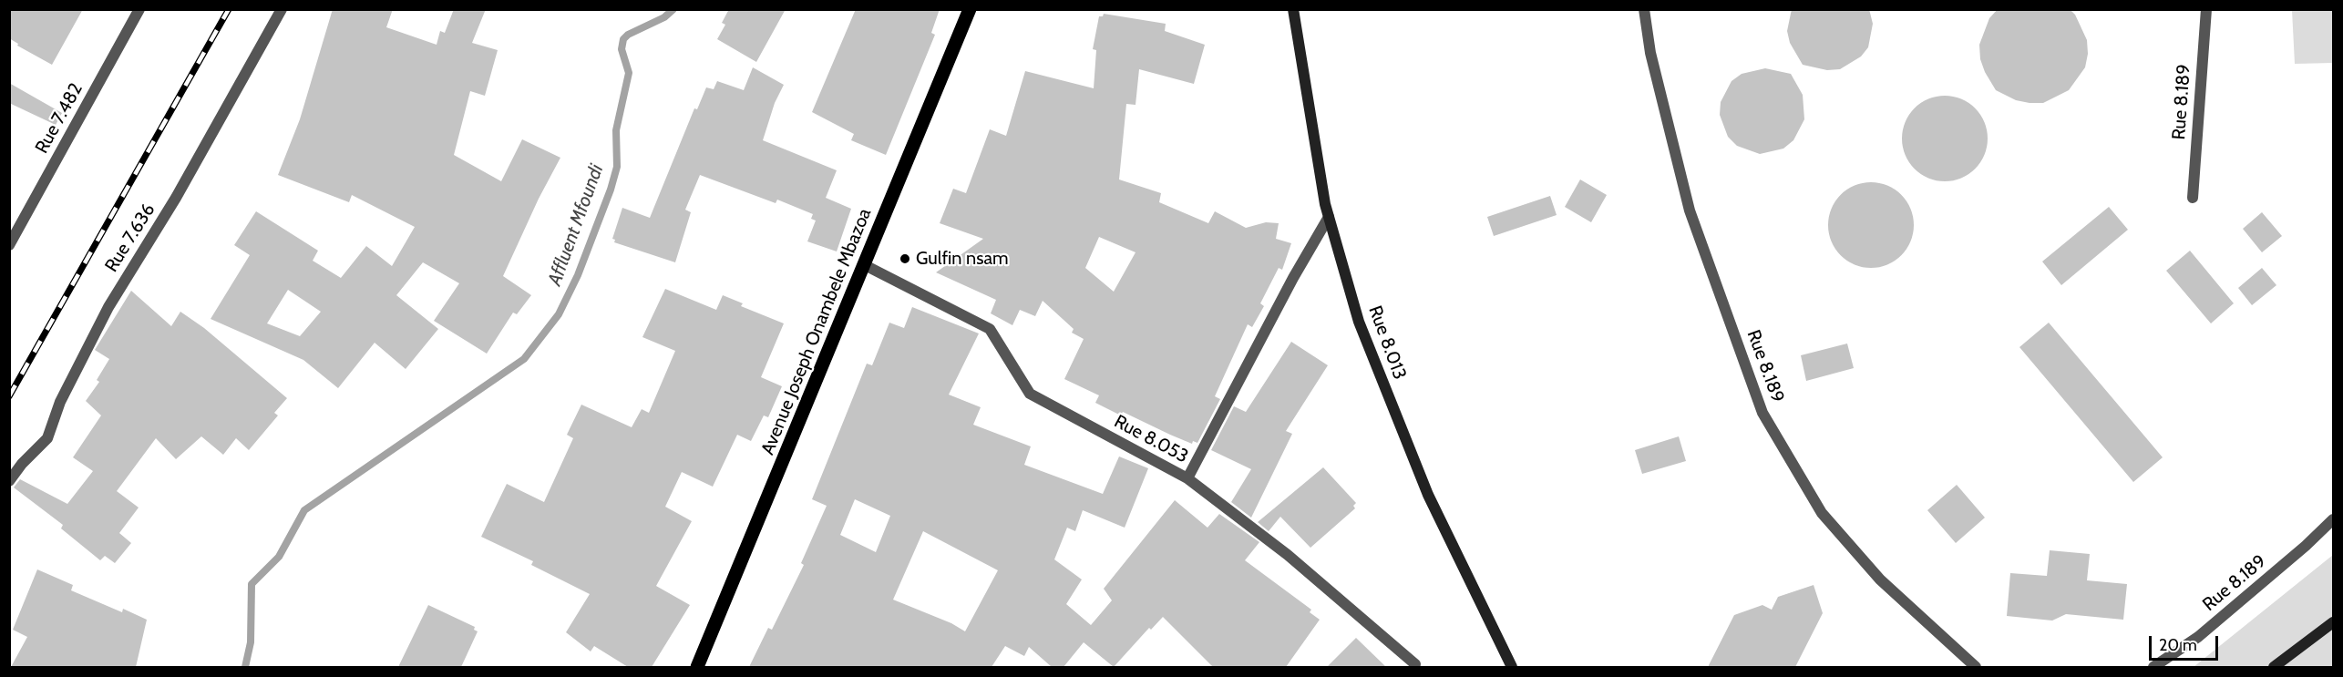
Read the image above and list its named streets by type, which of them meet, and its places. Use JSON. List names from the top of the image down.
{
  "streets": {
    "main road": ["Avenue Joseph Onambele Mbazoa"],
    "street": [
      "Rue 8.189",
      "Rue 7.482",
      "Rue 7.636",
      "Rue 8.013",
      "Rue 8.053"
    ]
  },
  "crossings": [
    ["Avenue Joseph Onambele Mbazoa", "Rue 8.053"]
  ],
  "water": ["Affluent Mfoundi"],
  "places": ["Gulfin nsam"],
  "scale_bar": "20 m"
}
